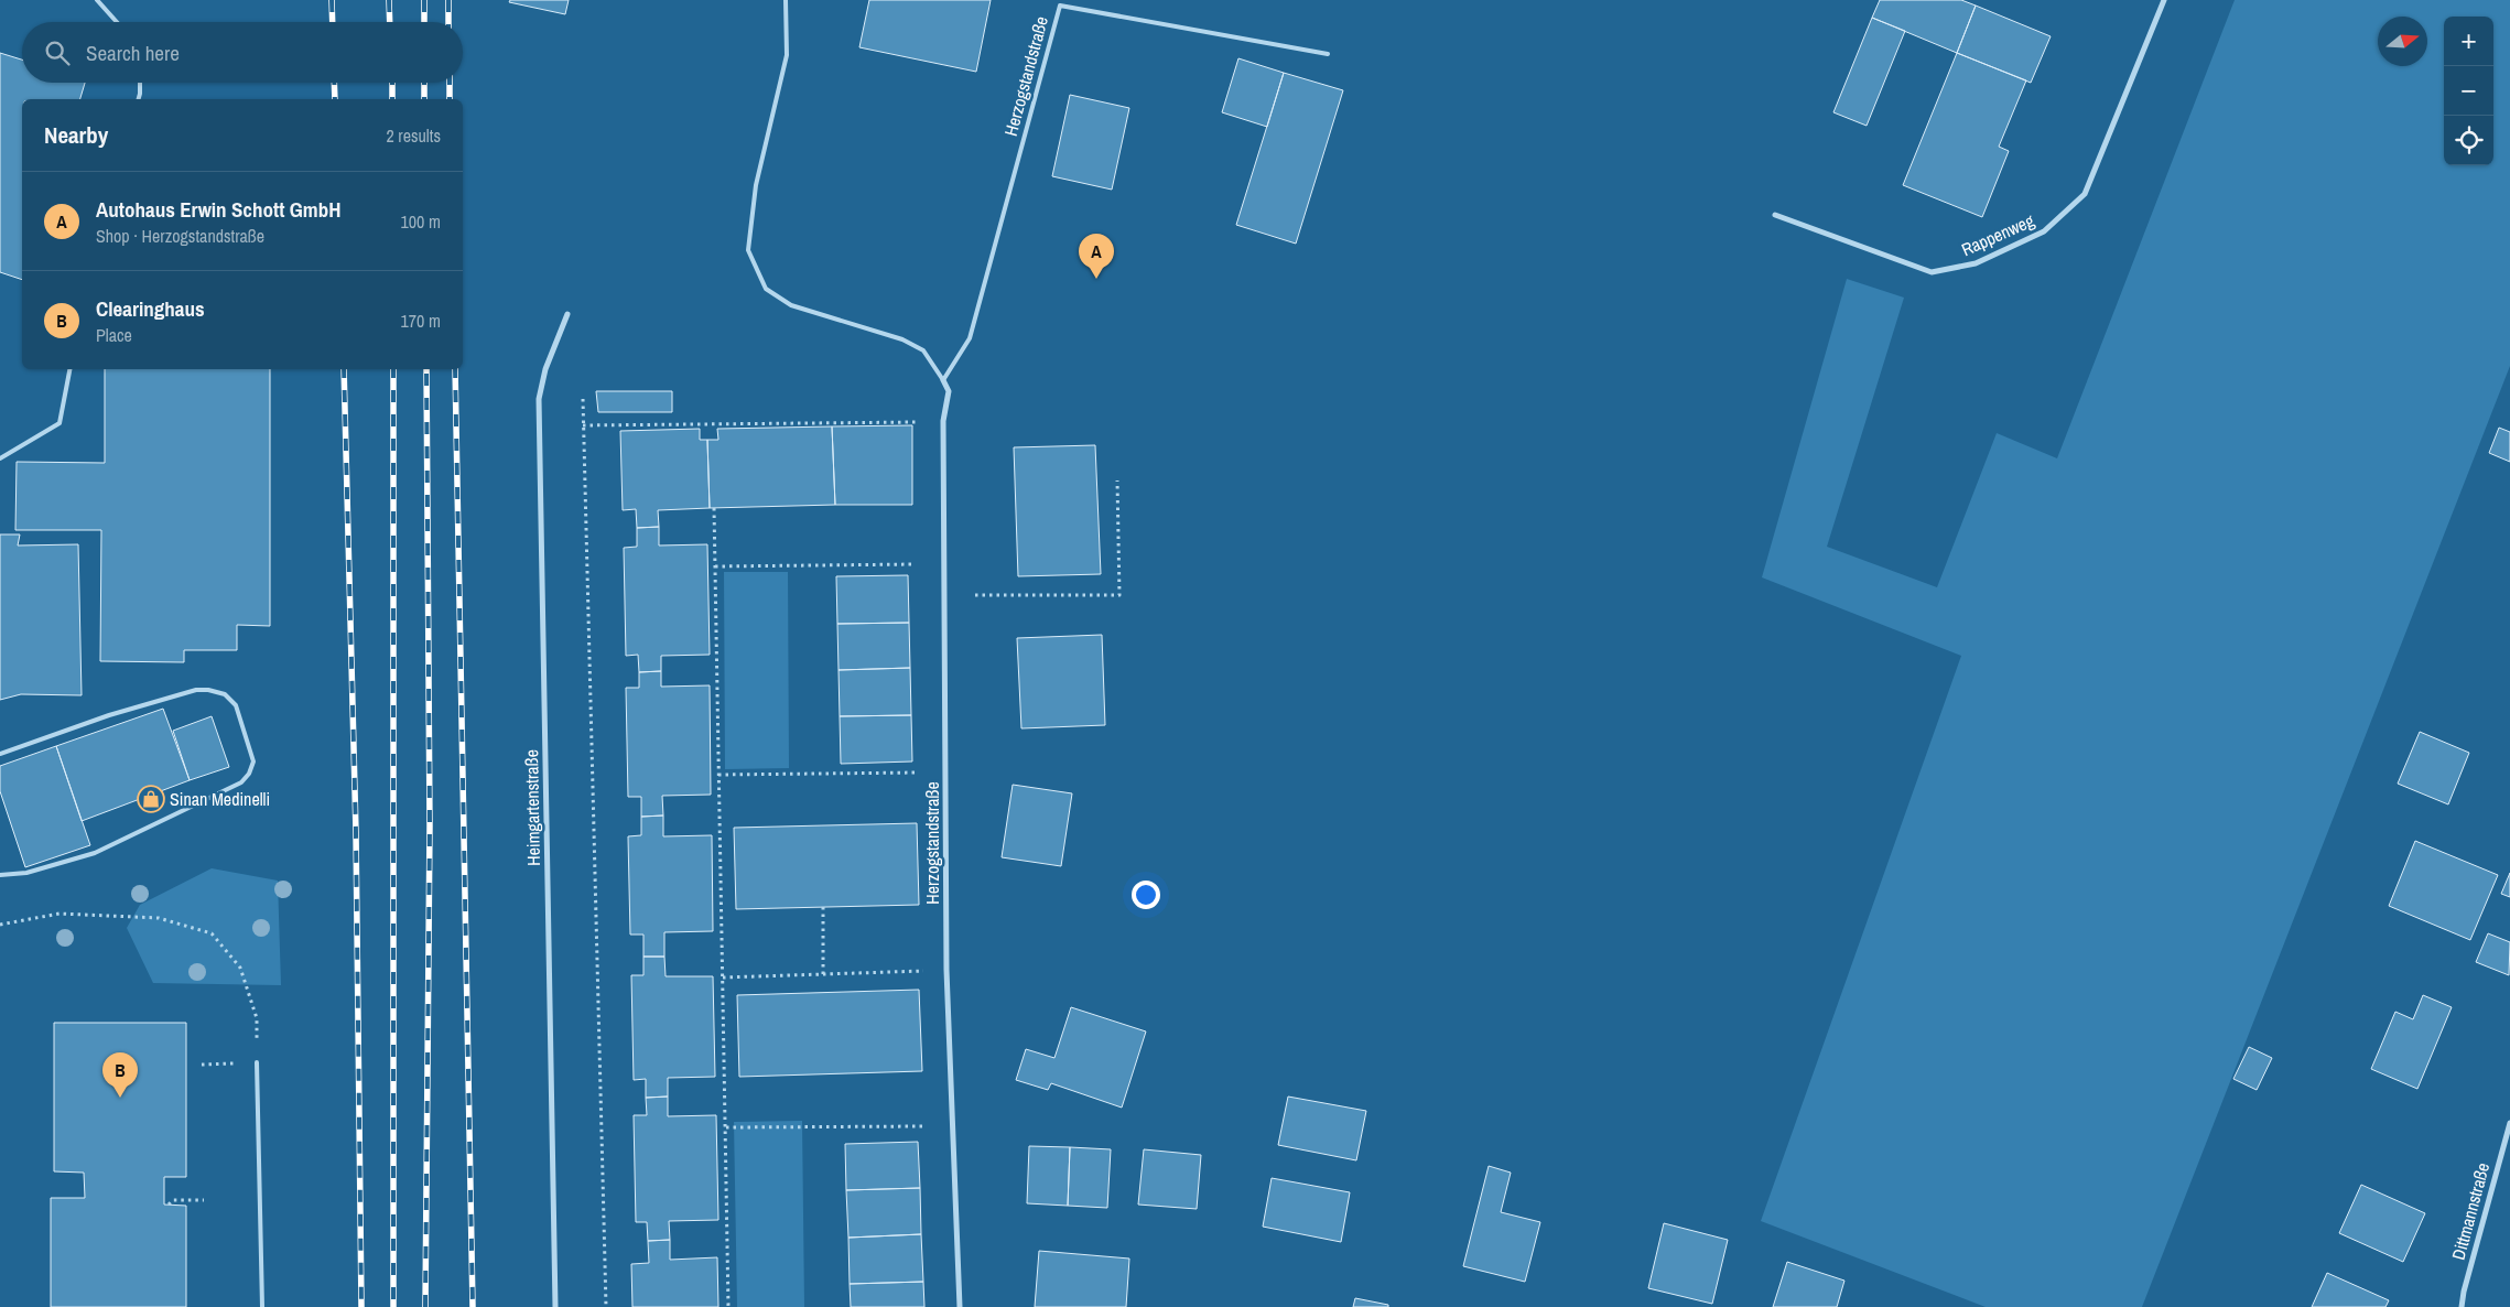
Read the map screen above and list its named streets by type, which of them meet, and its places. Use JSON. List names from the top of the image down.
{
  "streets": {
    "street": [
      "Herzogstandstraße",
      "Rappenweg",
      "Heimgartenstraße",
      "Dittmannstraße"
    ]
  },
  "places": {
    "shop": ["Sinan Medinelli"]
  },
  "north": "right",
  "page": {
    "map_buttons": ["+", "−"],
    "search": "Search here",
    "heading": ["Nearby", "2 results"],
    "list": [
      {
        "mark": "A",
        "name": "Autohaus Erwin Schott GmbH",
        "note": "Shop · Herzogstandstraße",
        "value": "100 m"
      },
      {
        "mark": "B",
        "name": "Clearinghaus",
        "note": "Place",
        "value": "170 m"
      }
    ],
    "pins": ["A", "B"]
  }
}
